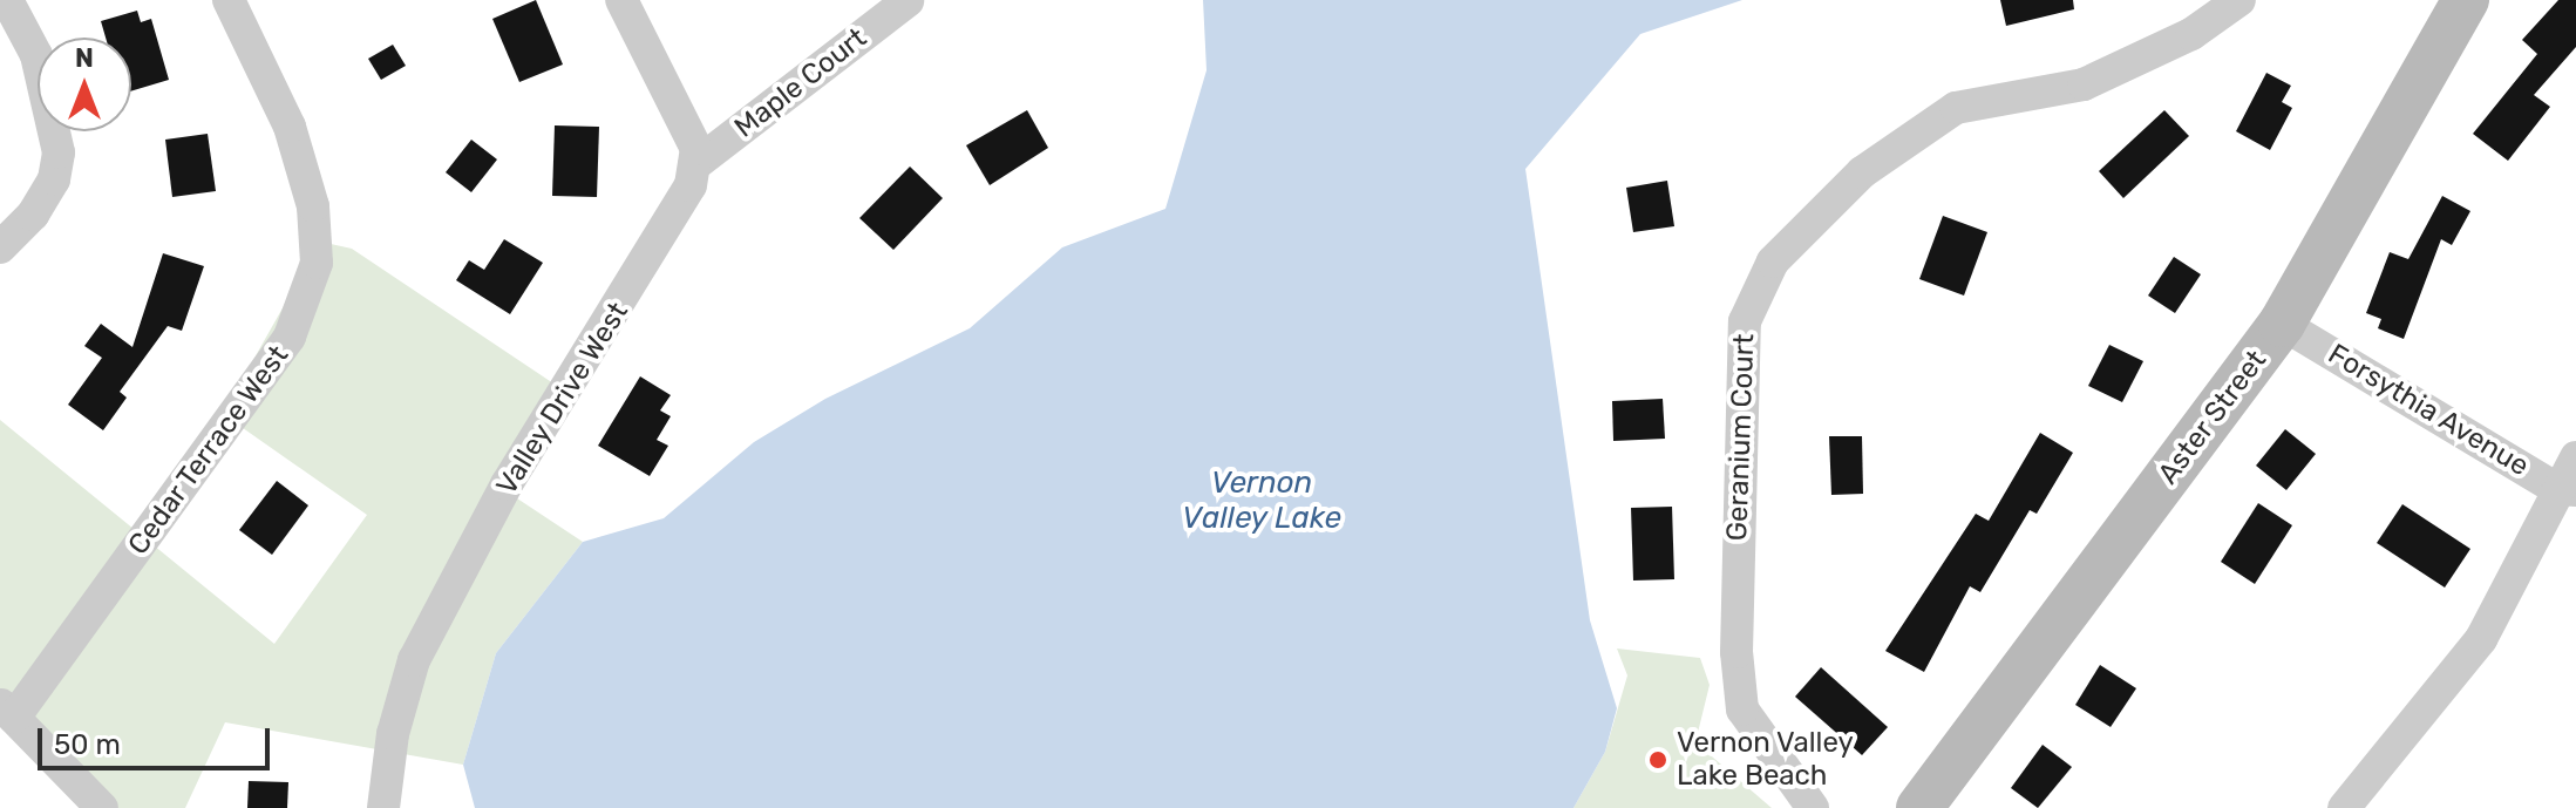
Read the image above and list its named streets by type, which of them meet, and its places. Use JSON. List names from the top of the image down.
{
  "streets": {
    "street": [
      "Maple Court",
      "Valley Drive West",
      "Forsythia Avenue",
      "Aster Street",
      "Geranium Court",
      "Cedar Terrace West"
    ]
  },
  "crossings": [
    ["Maple Court", "Valley Drive West"],
    ["Forsythia Avenue", "Aster Street"]
  ],
  "water": ["Vernon Valley Lake"],
  "places": ["Vernon Valley Lake Beach"],
  "scale_bar": "50 m",
  "north": "top"
}
